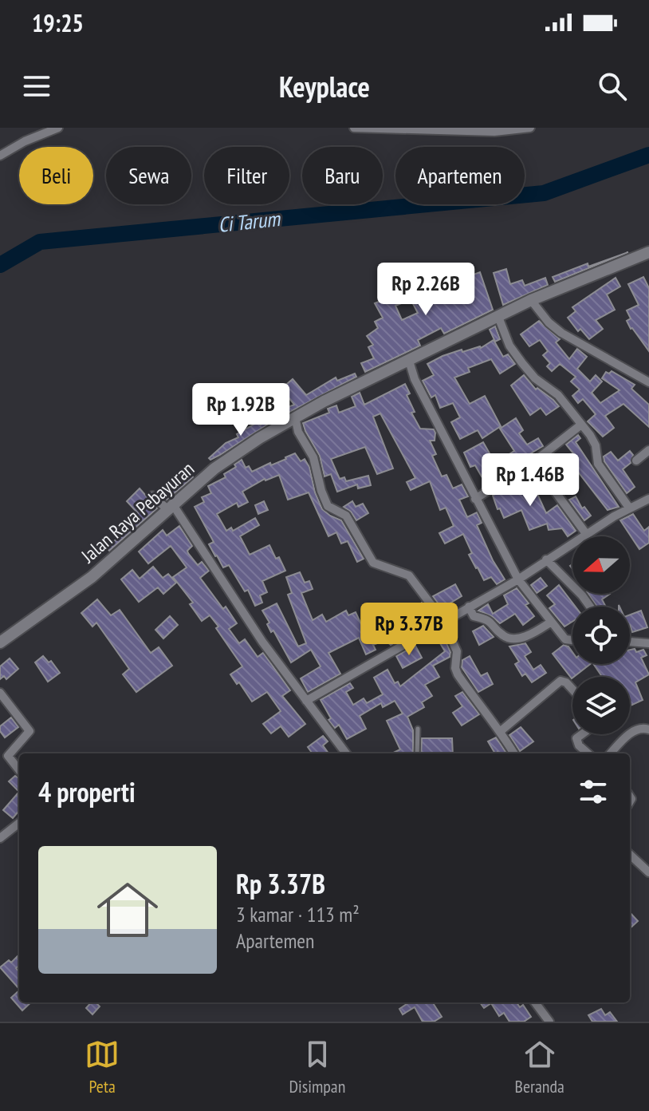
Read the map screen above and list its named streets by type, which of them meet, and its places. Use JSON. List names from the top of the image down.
{
  "streets": {
    "main road": ["Jalan Raya Pebayuran"]
  },
  "water": ["Ci Tarum"],
  "north": "left",
  "page": {
    "status": "19:25",
    "header": "Keyplace",
    "chip": [
      "Beli",
      "Sewa",
      "Filter",
      "Baru",
      "Apartemen"
    ],
    "price": [
      "Rp 2.26B",
      "Rp 1.92B",
      "Rp 1.46B",
      "Rp 3.37B"
    ],
    "heading": "4 properti",
    "list": [
      {
        "name": "Rp 3.37B",
        "note": "3 kamar · 113 m² · Apartemen"
      }
    ],
    "tabs": ["Peta", "Disimpan", "Beranda"]
  }
}
